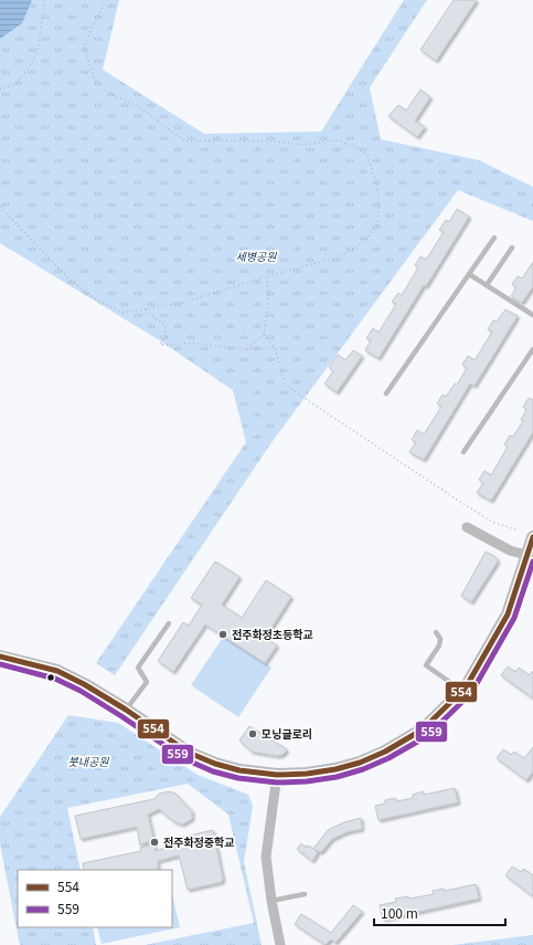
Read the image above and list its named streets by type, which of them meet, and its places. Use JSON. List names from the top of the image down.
{
  "parks": ["세병공원", "붓내공원"],
  "places": ["전주화정초등학교", "모닝글로리", "전주화정중학교"],
  "lines": ["transit line 554", "transit line 559"],
  "legend": ["554", "559"],
  "scale_bar": "100 m"
}
